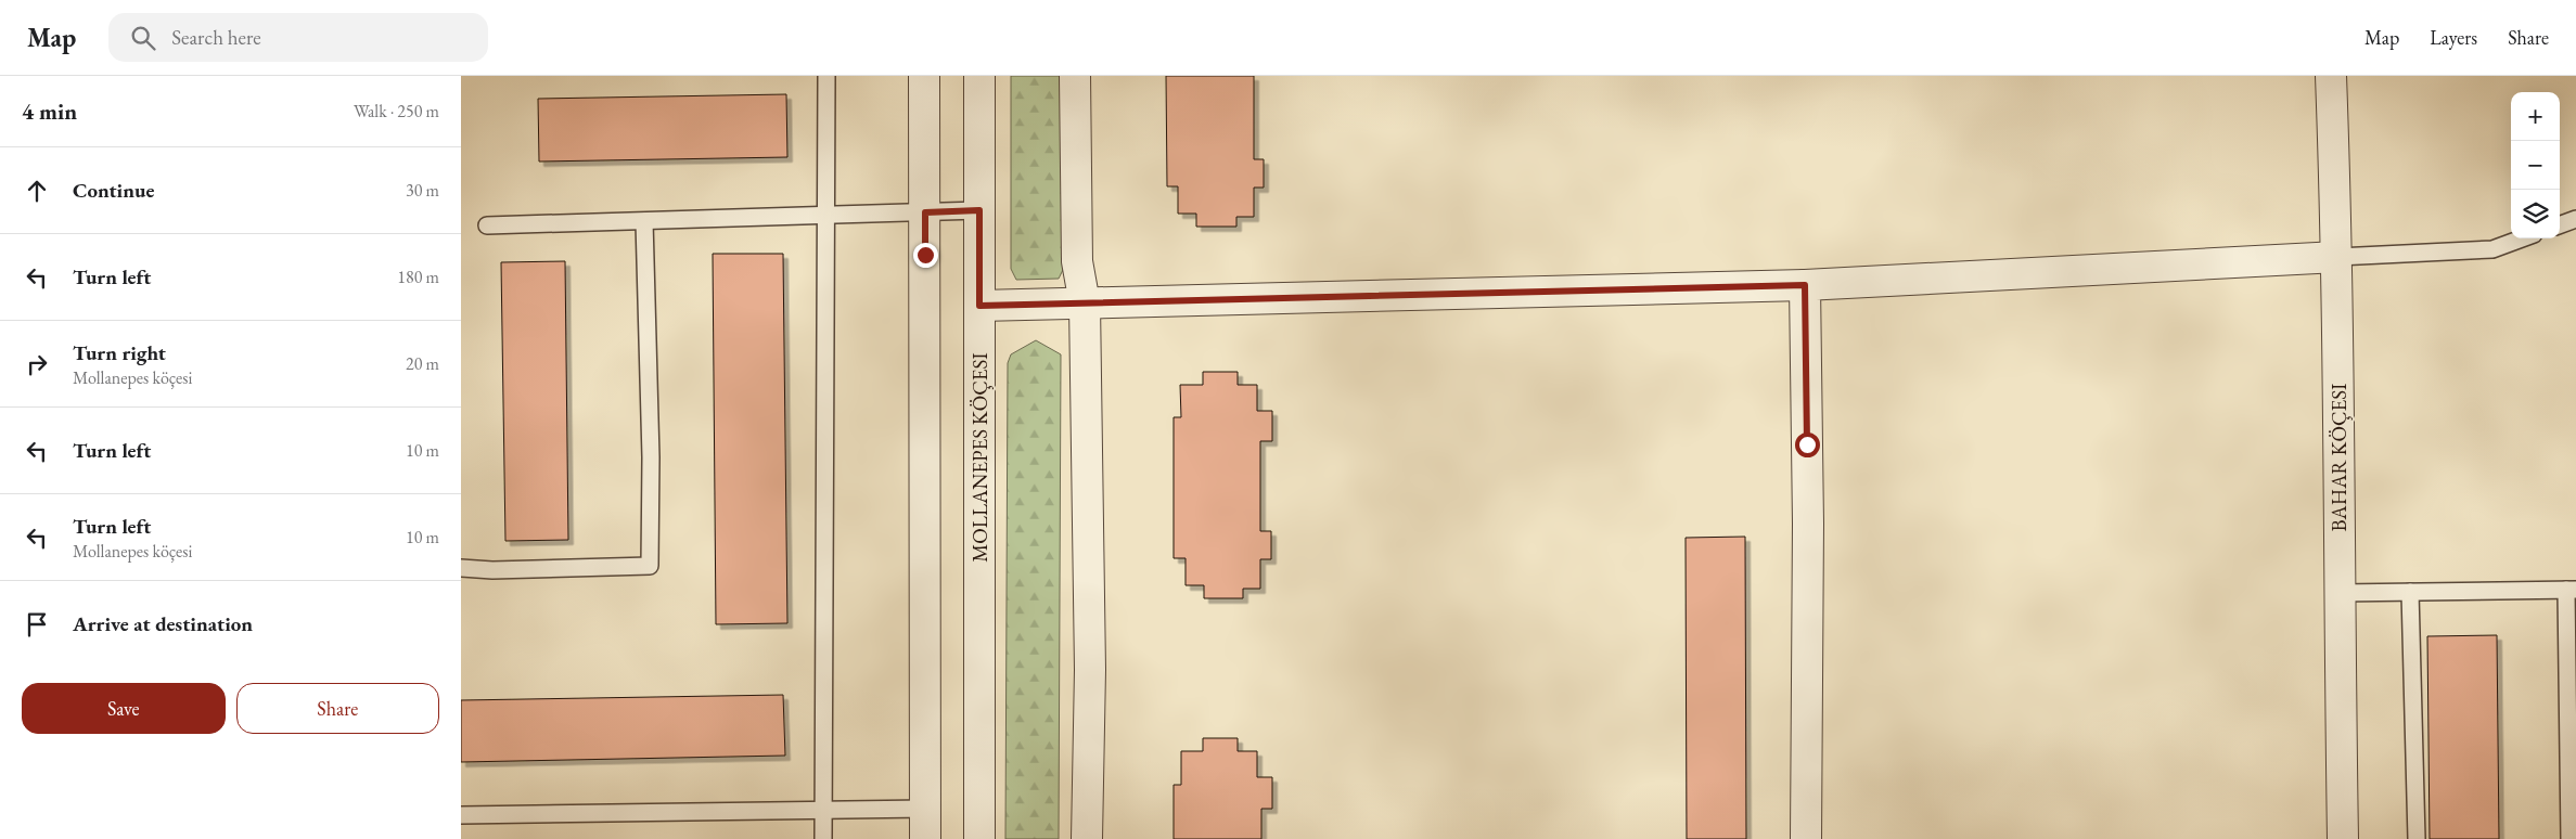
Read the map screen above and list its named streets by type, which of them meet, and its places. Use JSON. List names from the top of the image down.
{
  "streets": {
    "street": ["MOLLANEPES KÖÇESI", "BAHAR KÖÇESI"]
  },
  "page": {
    "header": "Map",
    "search": "Search here",
    "nav": ["Map", "Layers", "Share"],
    "heading": ["4 min", "Walk · 250 m"],
    "map_buttons": ["+", "−"],
    "list": [
      ["Continue", "30 m"],
      ["Turn left", "180 m"],
      ["Turn right", "Mollanepes köçesi", "20 m"],
      ["Turn left", "10 m"],
      ["Turn left", "Mollanepes köçesi", "10 m"],
      "Arrive at destination"
    ],
    "buttons": ["Save", "Share"]
  }
}
